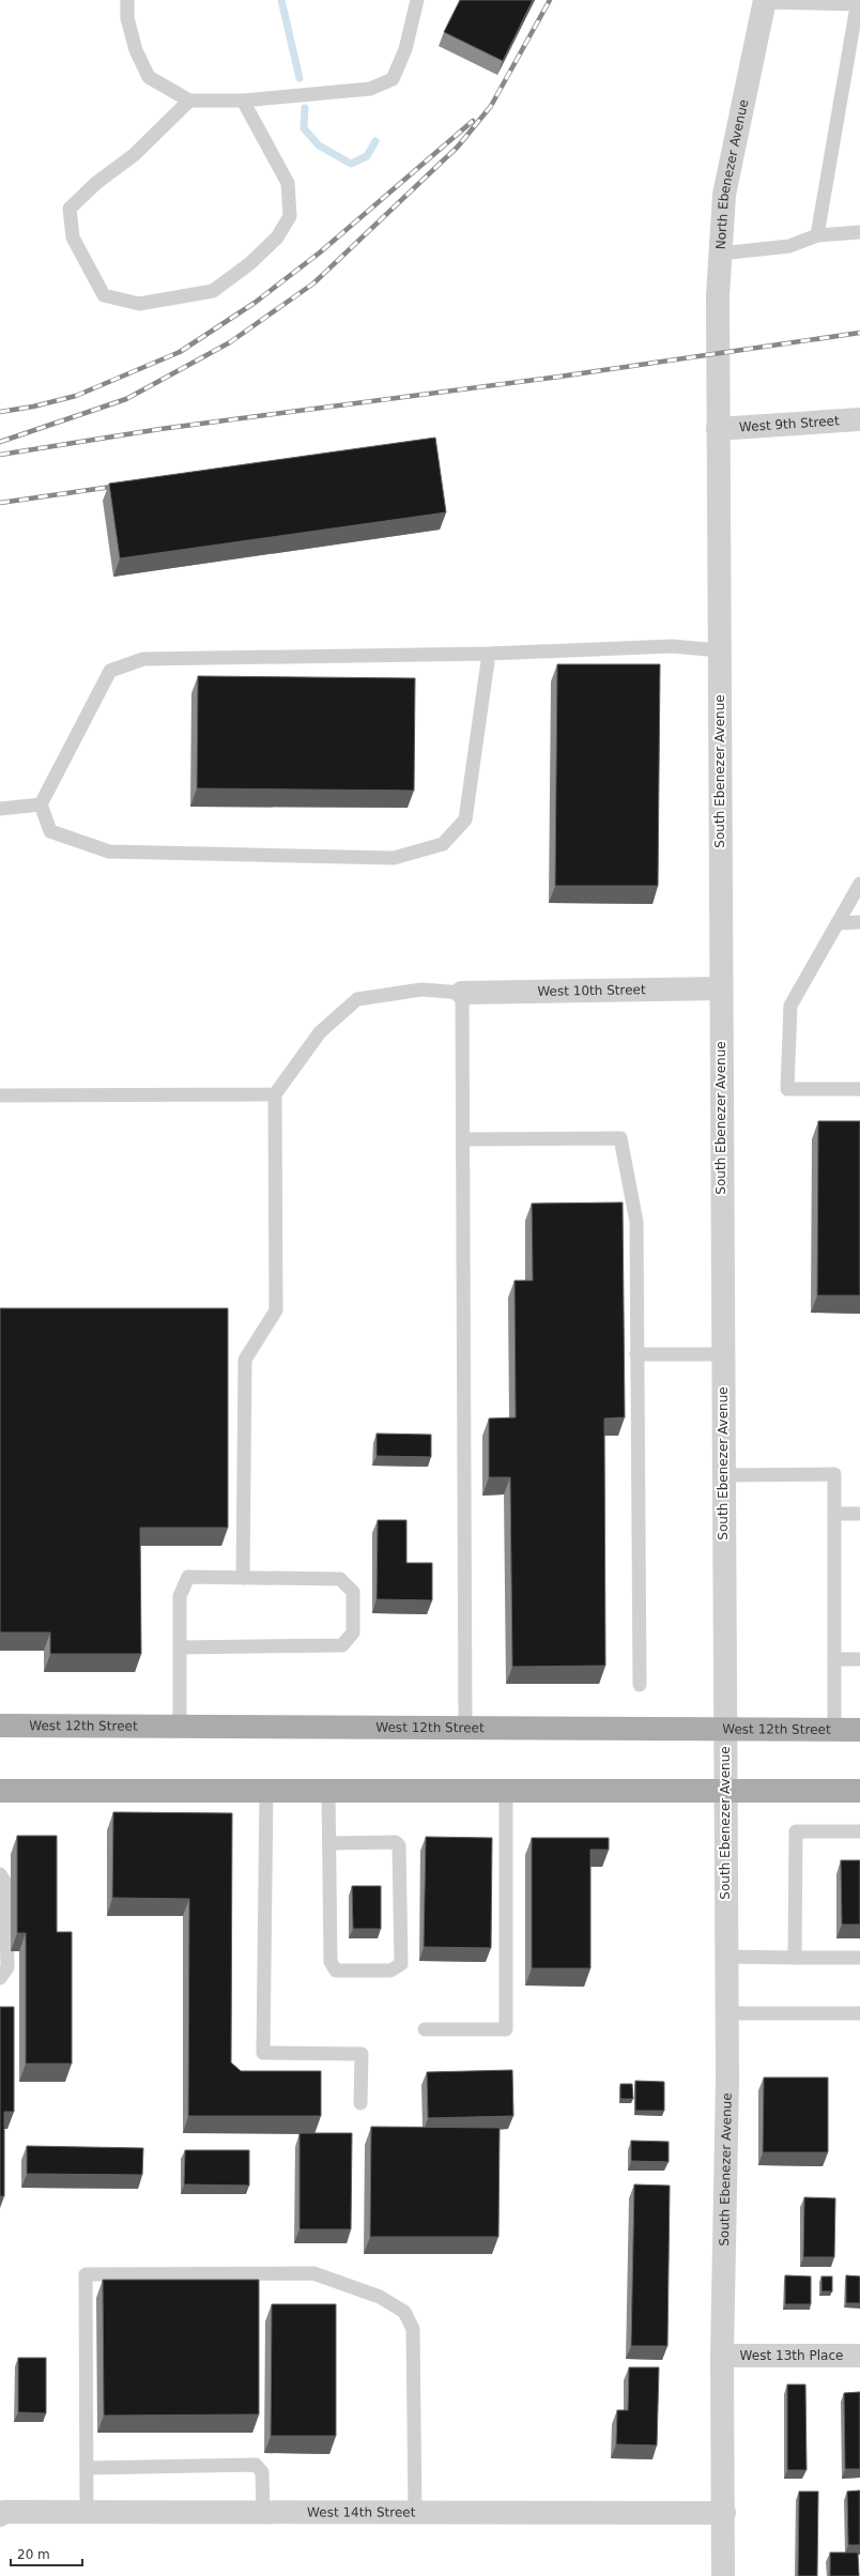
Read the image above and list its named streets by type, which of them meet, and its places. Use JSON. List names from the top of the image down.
{
  "streets": {
    "main road": ["West 12th Street"],
    "street": [
      "North Ebenezer Avenue",
      "West 9th Street",
      "South Ebenezer Avenue",
      "West 10th Street",
      "West 13th Place",
      "West 14th Street"
    ]
  },
  "crossings": [
    ["North Ebenezer Avenue", "South Ebenezer Avenue"],
    ["West 9th Street", "South Ebenezer Avenue"],
    ["South Ebenezer Avenue", "West 10th Street"],
    ["South Ebenezer Avenue", "West 12th Street"],
    ["South Ebenezer Avenue", "West 13th Place"],
    ["South Ebenezer Avenue", "West 14th Street"]
  ],
  "scale_bar": "20 m"
}
